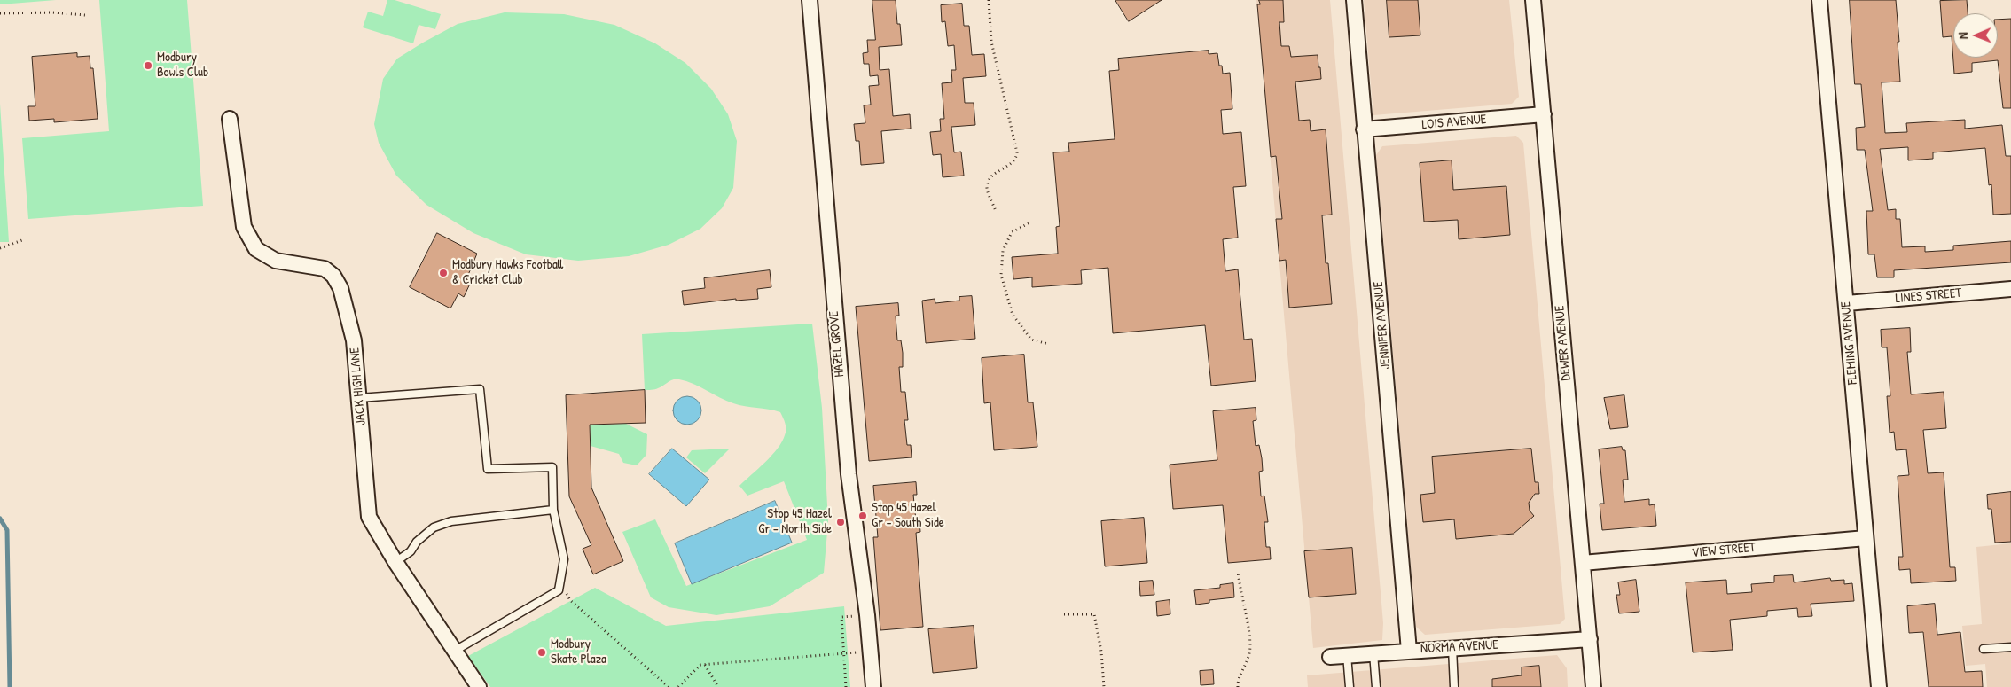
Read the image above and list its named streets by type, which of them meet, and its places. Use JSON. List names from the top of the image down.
{
  "streets": {
    "street": [
      "LOIS AVENUE",
      "LINES STREET",
      "JENNIFER AVENUE",
      "DEWER AVENUE",
      "FLEMING AVENUE",
      "HAZEL GROVE",
      "JACK HIGH LANE",
      "VIEW STREET",
      "NORMA AVENUE"
    ]
  },
  "crossings": [
    ["LOIS AVENUE", "JENNIFER AVENUE"],
    ["LOIS AVENUE", "DEWER AVENUE"],
    ["LINES STREET", "FLEMING AVENUE"],
    ["JENNIFER AVENUE", "NORMA AVENUE"],
    ["DEWER AVENUE", "VIEW STREET"],
    ["DEWER AVENUE", "NORMA AVENUE"],
    ["FLEMING AVENUE", "VIEW STREET"]
  ],
  "places": [
    "Modbury Bowls Club",
    "Modbury Hawks Football & Cricket Club",
    "Stop 45 Hazel Gr - South Side",
    "Stop 45 Hazel Gr - North Side",
    "Modbury Skate Plaza"
  ],
  "north": "left"
}
